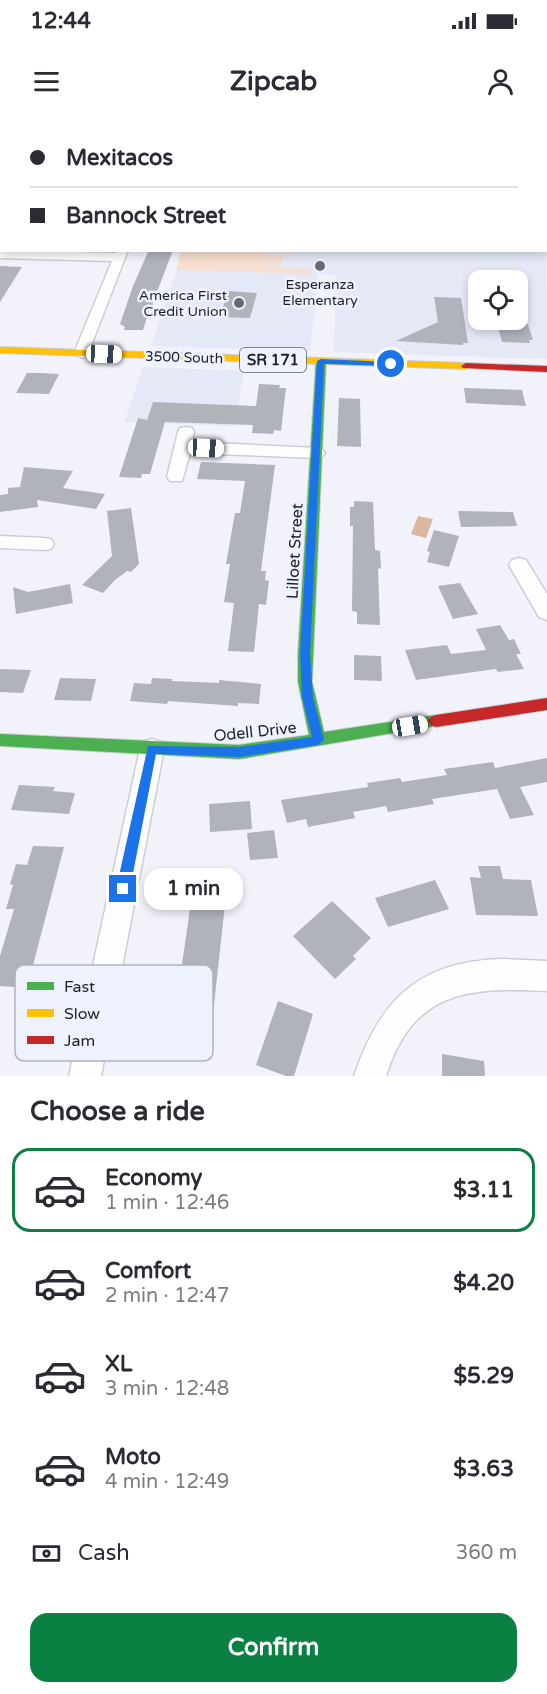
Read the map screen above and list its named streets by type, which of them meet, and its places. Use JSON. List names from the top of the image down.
{
  "streets": {
    "street": [
      "3500 South",
      "SR 171",
      "Lilloet Street",
      "Odell Drive"
    ]
  },
  "crossings": [
    ["3500 South", "Lilloet Street"],
    ["Lilloet Street", "Odell Drive"]
  ],
  "places": ["Esperanza Elementary", "America First Credit Union"],
  "legend": ["Fast", "Slow", "Jam"],
  "page": {
    "status": "12:44",
    "header": "Zipcab",
    "banner": ["Mexitacos", "Bannock Street"],
    "bubble": "1 min",
    "heading": "Choose a ride",
    "list": [
      {
        "name": "Economy",
        "note": "1 min · 12:46",
        "value": "$3.11"
      },
      {
        "name": "Comfort",
        "note": "2 min · 12:47",
        "value": "$4.20"
      },
      {
        "name": "XL",
        "note": "3 min · 12:48",
        "value": "$5.29"
      },
      {
        "name": "Moto",
        "note": "4 min · 12:49",
        "value": "$3.63"
      }
    ],
    "pay": ["Cash", "360 m"],
    "buttons": "Confirm"
  }
}
